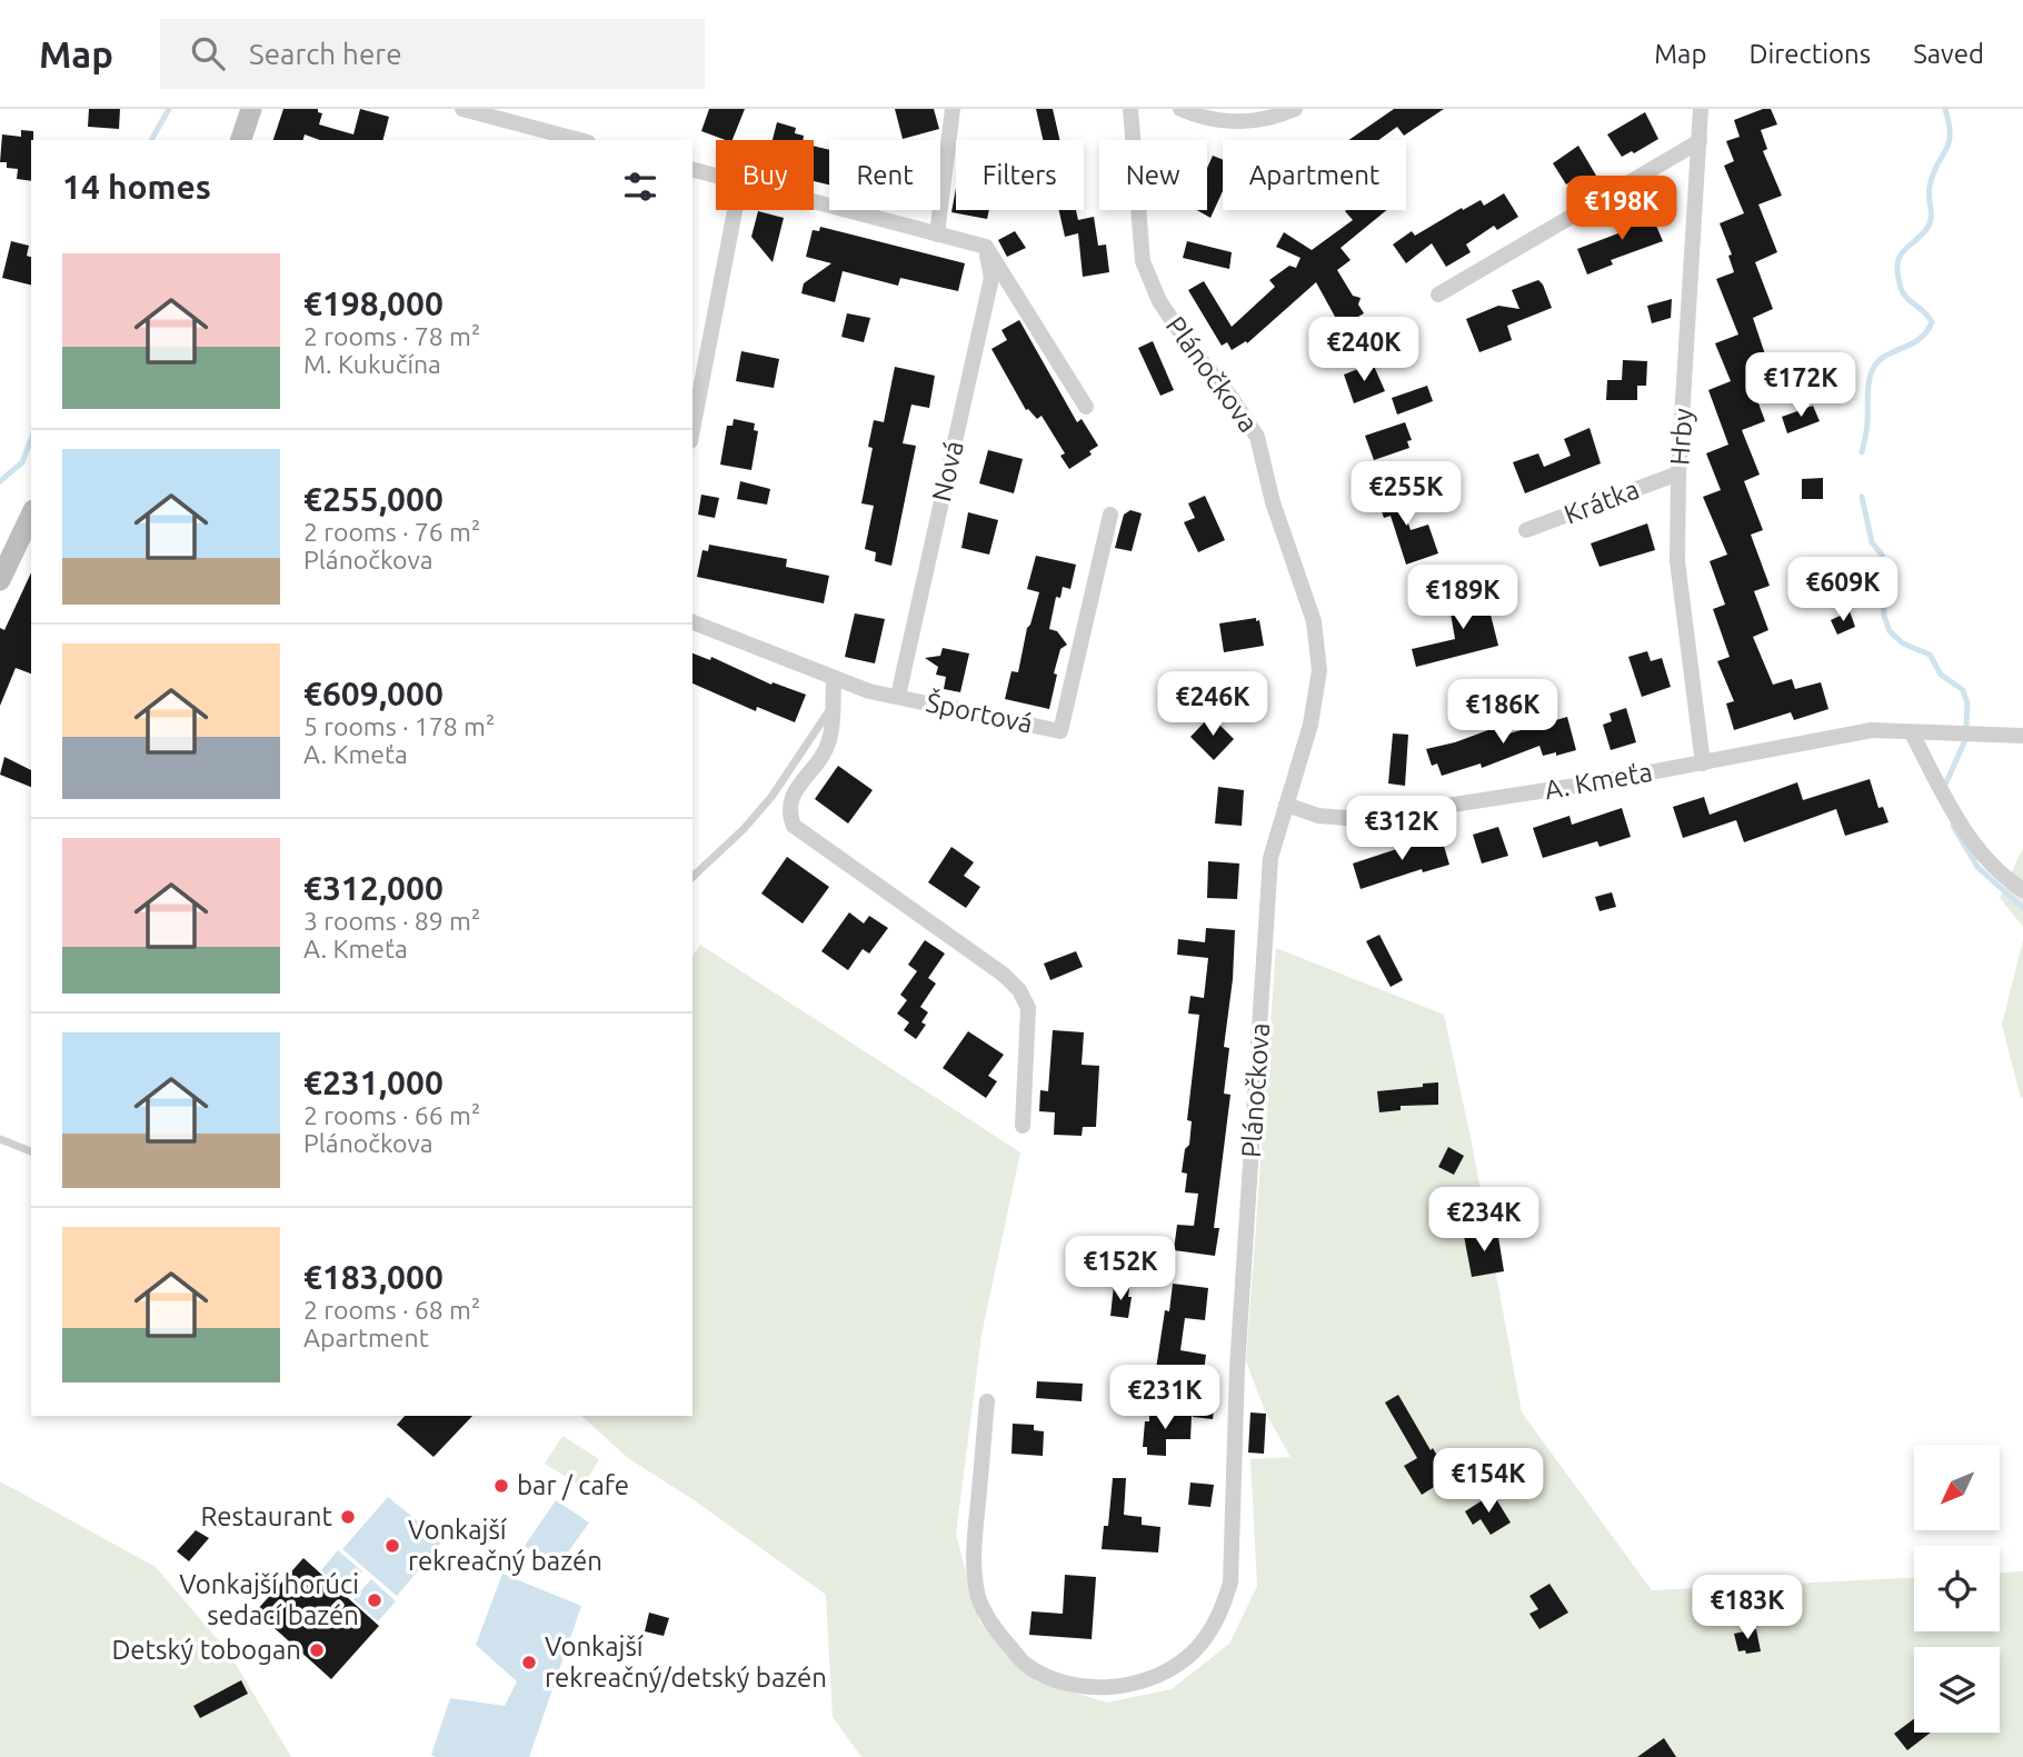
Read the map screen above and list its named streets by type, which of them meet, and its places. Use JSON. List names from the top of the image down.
{
  "streets": {
    "street": [
      "Plánočkova",
      "Hrby",
      "Nová",
      "Krátka",
      "Športová",
      "A. Kmeťa"
    ]
  },
  "crossings": [
    ["Plánočkova", "A. Kmeťa"],
    ["Hrby", "Krátka"],
    ["Hrby", "A. Kmeťa"],
    ["Nová", "Športová"]
  ],
  "places": [
    "bar / cafe",
    "Restaurant",
    "Vonkajší rekreačný bazén",
    "Vonkajší horúci sedací bazén",
    "Detský tobogan",
    "Vonkajší rekreačný/detský bazén"
  ],
  "north": "bottom left",
  "page": {
    "header": "Map",
    "search": "Search here",
    "nav": ["Map", "Directions", "Saved"],
    "chip": [
      "Buy",
      "Rent",
      "Filters",
      "New",
      "Apartment"
    ],
    "heading": "14 homes",
    "price": [
      "€198K",
      "€240K",
      "€172K",
      "€255K",
      "€609K",
      "€189K",
      "€246K",
      "€186K",
      "€312K",
      "€234K",
      "€152K",
      "€231K",
      "€154K",
      "€183K"
    ],
    "list": [
      {
        "name": "€198,000",
        "note": "2 rooms · 78 m² · M. Kukučína"
      },
      {
        "name": "€255,000",
        "note": "2 rooms · 76 m² · Plánočkova"
      },
      {
        "name": "€609,000",
        "note": "5 rooms · 178 m² · A. Kmeťa"
      },
      {
        "name": "€312,000",
        "note": "3 rooms · 89 m² · A. Kmeťa"
      },
      {
        "name": "€231,000",
        "note": "2 rooms · 66 m² · Plánočkova"
      },
      {
        "name": "€183,000",
        "note": "2 rooms · 68 m² · Apartment"
      }
    ]
  }
}
